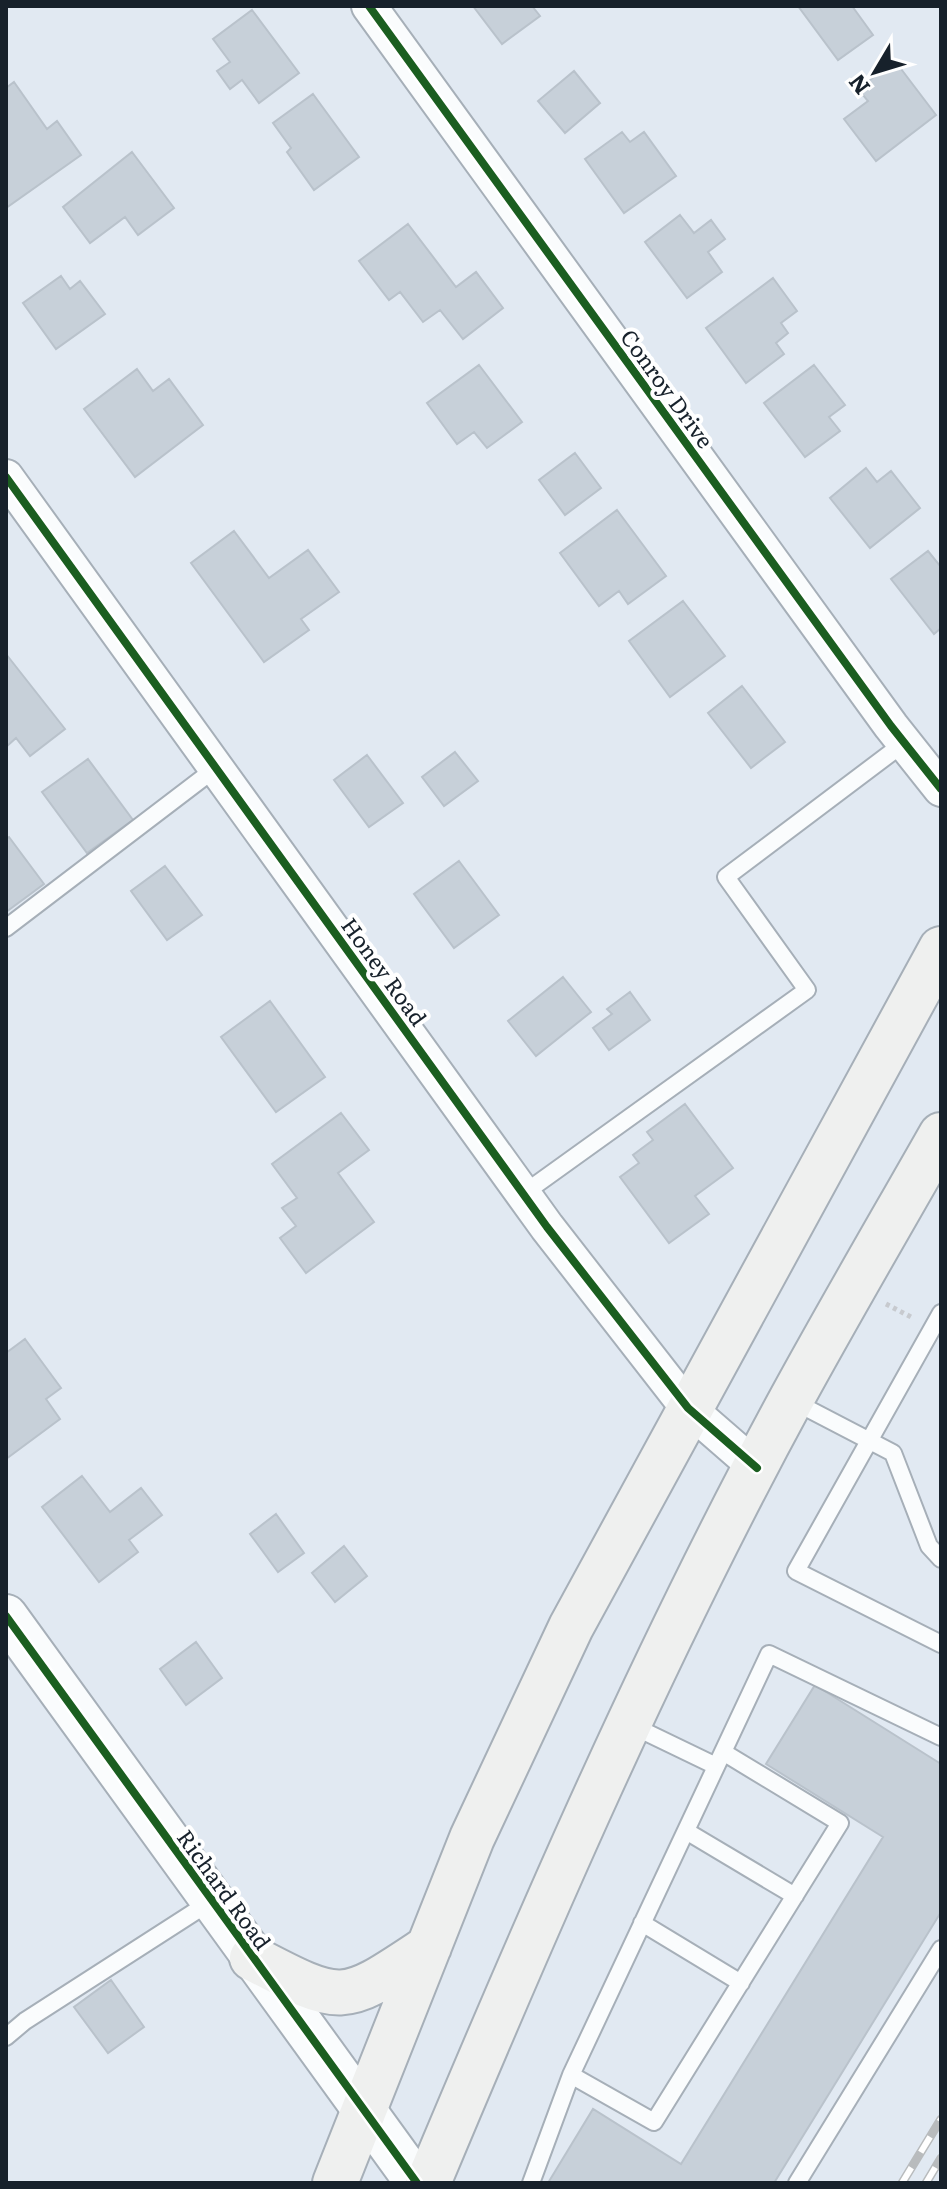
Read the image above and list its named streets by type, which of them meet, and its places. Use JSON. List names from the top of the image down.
{
  "streets": {
    "street": ["Conroy Drive", "Honey Road", "Richard Road"]
  },
  "north": "bottom left"
}
